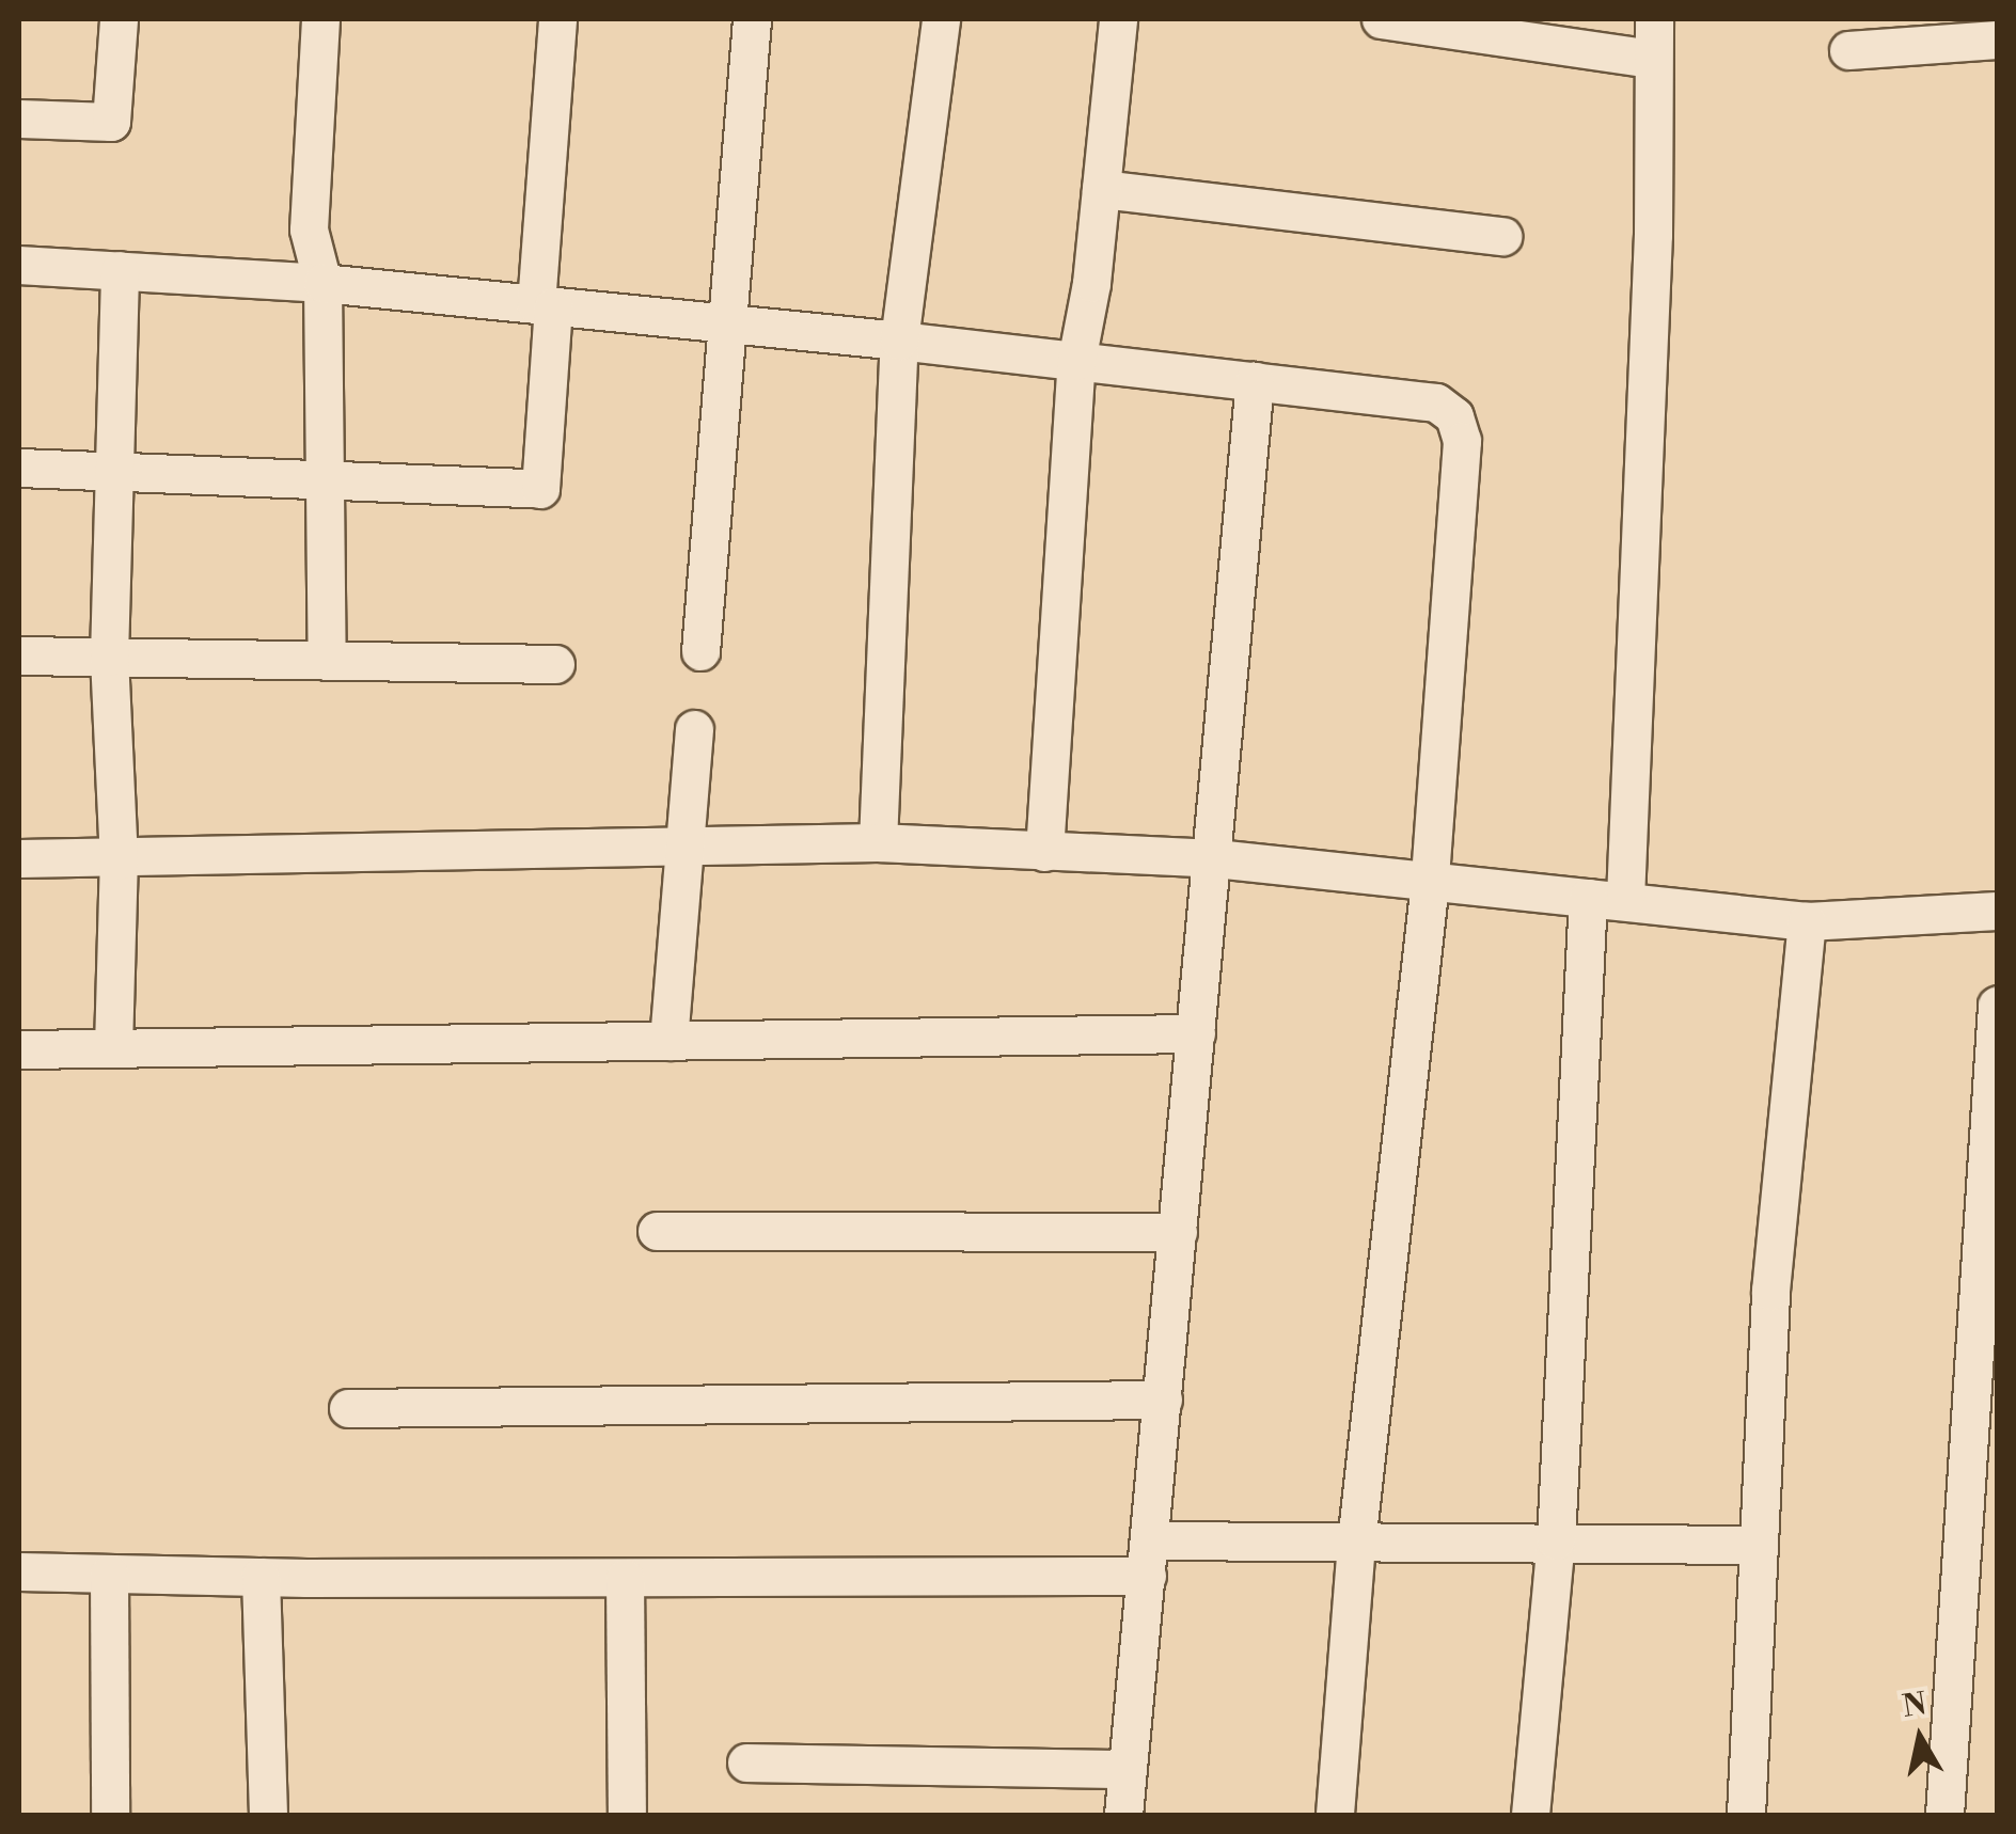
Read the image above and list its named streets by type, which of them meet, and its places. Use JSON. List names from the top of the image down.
{
  "north": "top"
}
